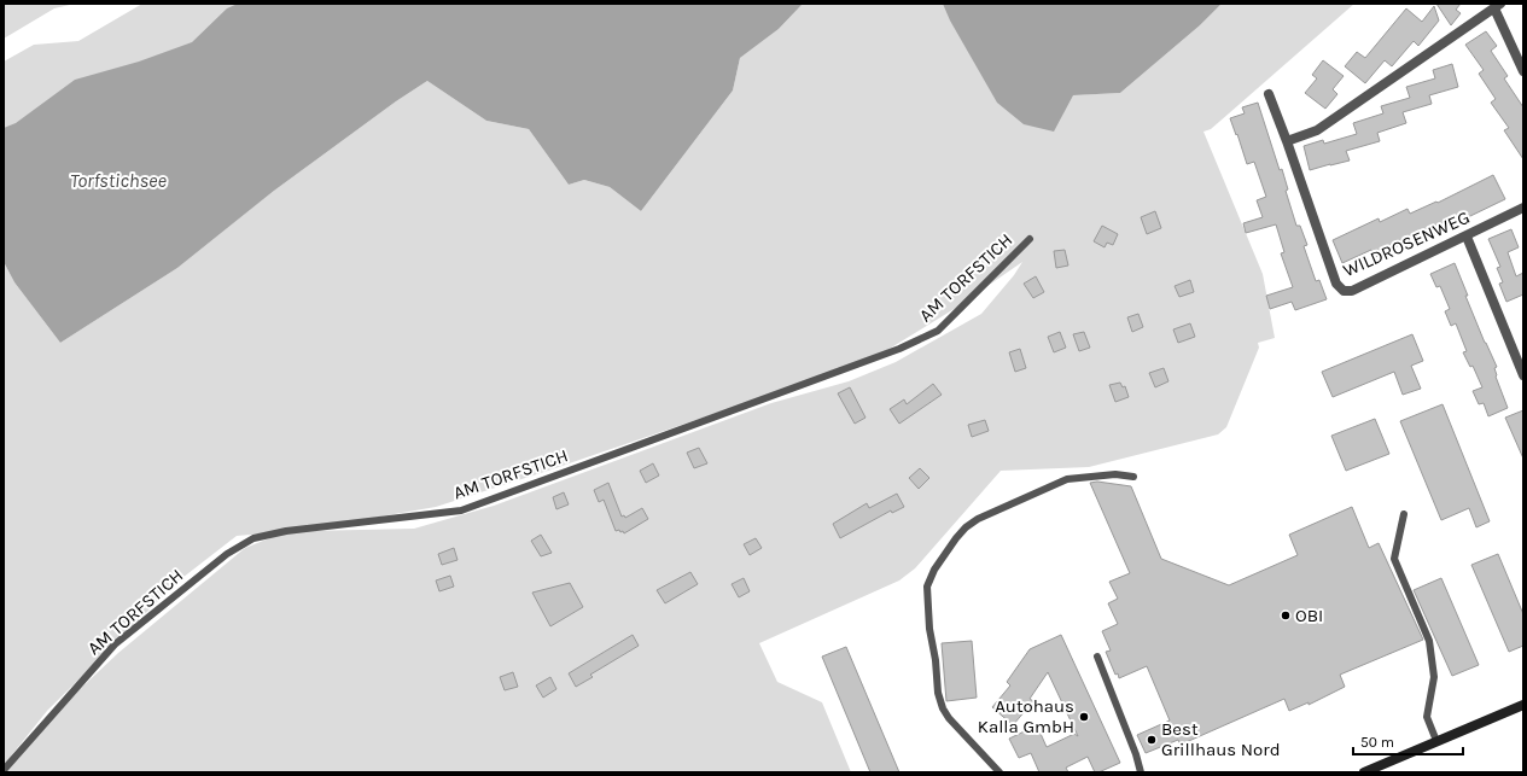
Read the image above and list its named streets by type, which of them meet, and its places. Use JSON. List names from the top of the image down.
{
  "streets": {
    "street": ["WILDROSENWEG"],
    "lane": ["AM TORFSTICH"]
  },
  "water": ["Torfstichsee"],
  "places": ["OBI", "Autohaus Kalla GmbH", "Best Grillhaus Nord"],
  "scale_bar": "50 m"
}
